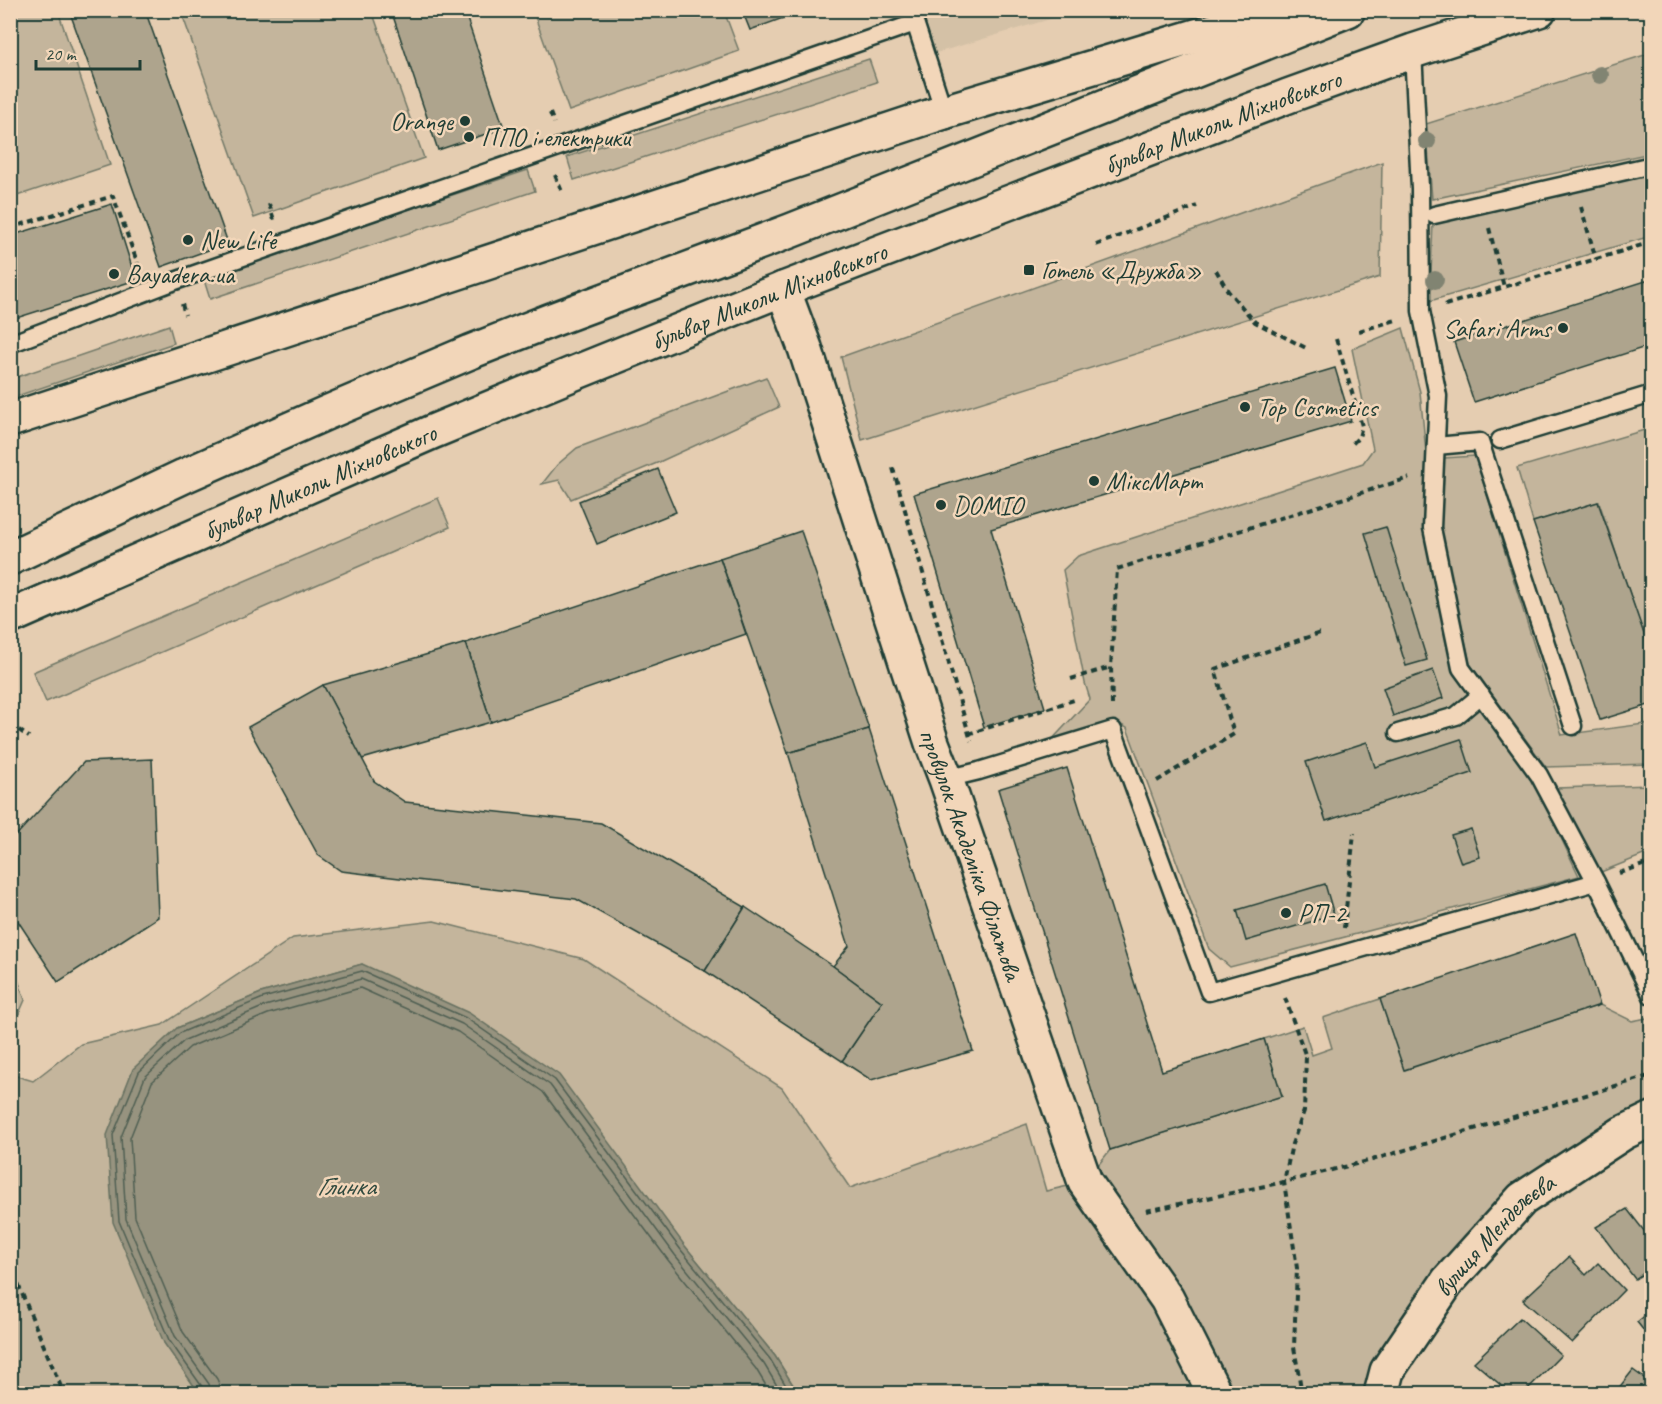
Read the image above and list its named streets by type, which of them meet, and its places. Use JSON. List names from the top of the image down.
{
  "streets": {
    "main road": ["бульвар Миколи Міхновського", "провулок Академіка Філатова", "вулиця Менделєєва"]
  },
  "crossings": [
    ["бульвар Миколи Міхновського", "провулок Академіка Філатова"]
  ],
  "water": ["Глинка"],
  "places": {
    "other": [
      "Orange",
      "ППО і електрики",
      "New Life",
      "Bayadera.ua",
      "Safari Arms",
      "Top Cosmetics",
      "МіксМарт",
      "DOMIO",
      "РП-2"
    ],
    "transit": ["Готель «Дружба»"]
  },
  "scale_bar": "20 m"
}
